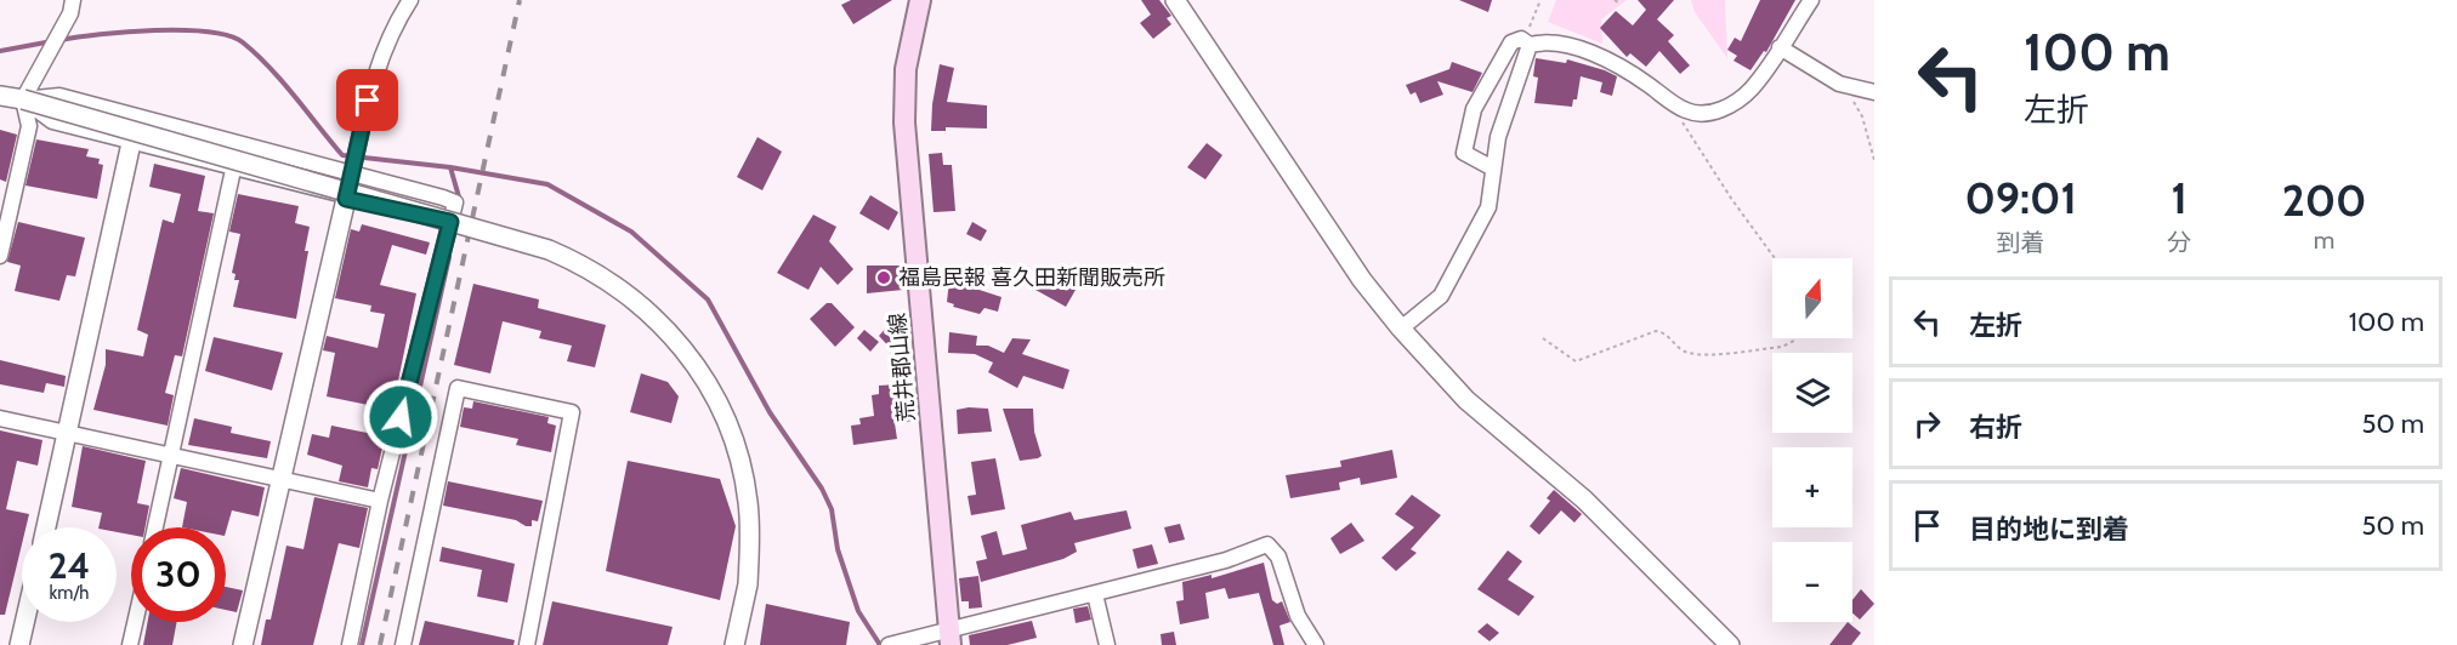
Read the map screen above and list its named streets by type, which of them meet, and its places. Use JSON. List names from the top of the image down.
{
  "streets": {
    "main road": ["荒井郡山線"]
  },
  "places": ["福島民報 喜久田新聞販売所"],
  "north": "top",
  "page": {
    "turn": ["100 m", "左折"],
    "eta": [
      "09:01",
      "到着",
      "1",
      "分",
      "200",
      "m"
    ],
    "map_buttons": ["+", "−"],
    "list": [
      {
        "name": "左折",
        "value": "100 m"
      },
      {
        "name": "右折",
        "value": "50 m"
      },
      {
        "name": "目的地に到着",
        "value": "50 m"
      }
    ],
    "speed": "24 km/h",
    "limit": "30"
  }
}
